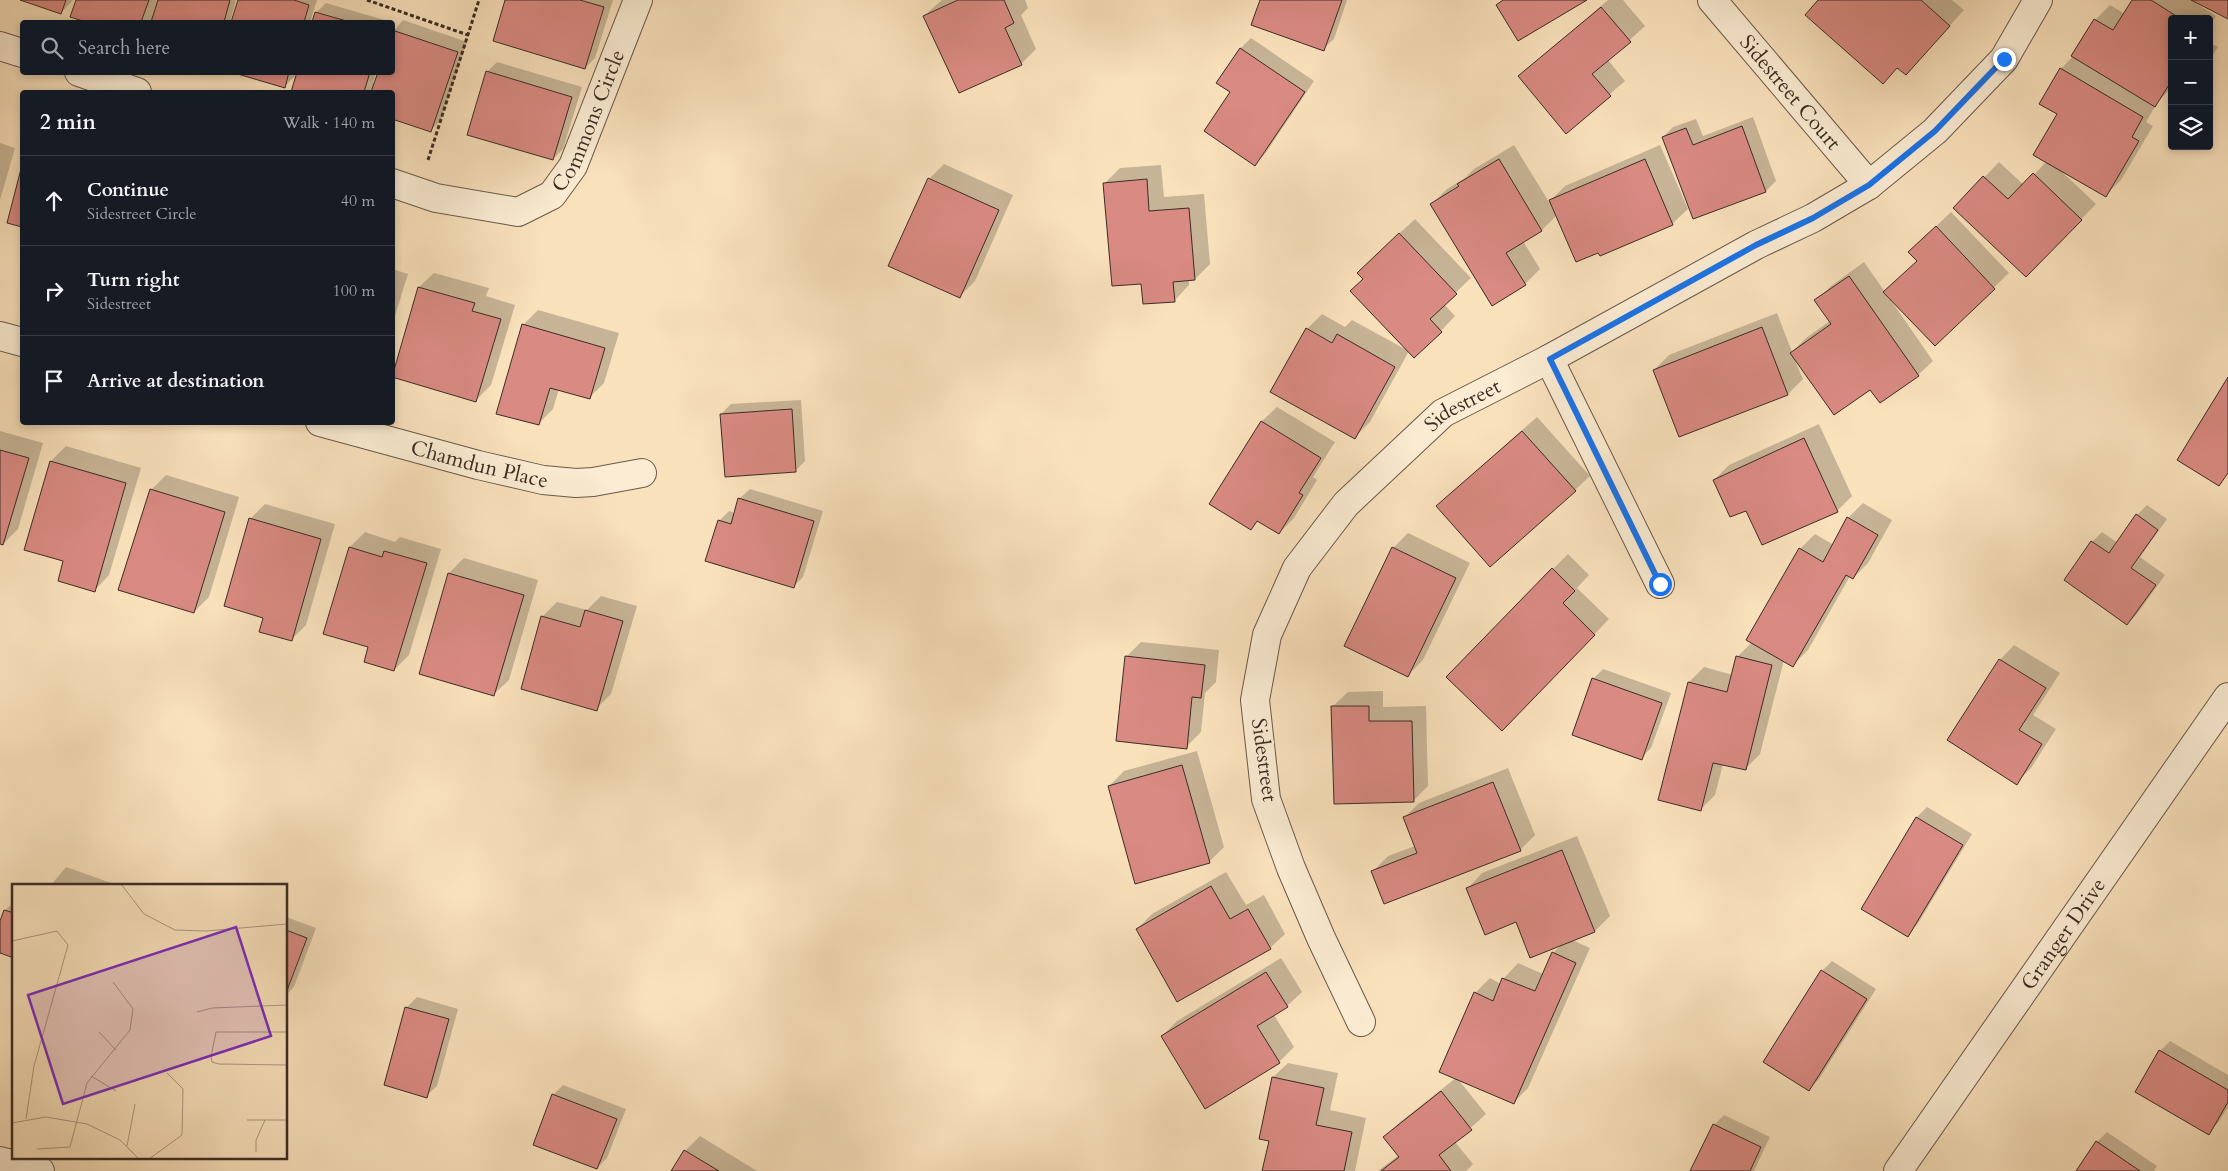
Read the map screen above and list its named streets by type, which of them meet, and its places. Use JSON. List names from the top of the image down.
{
  "streets": {
    "street": [
      "Sidestreet Court",
      "Commons Circle",
      "Sidestreet",
      "Chamdun Place",
      "Granger Drive"
    ]
  },
  "crossings": [
    ["Sidestreet Court", "Sidestreet"]
  ],
  "page": {
    "map_buttons": ["+", "−"],
    "search": "Search here",
    "heading": ["2 min", "Walk · 140 m"],
    "list": [
      ["Continue", "Sidestreet Circle", "40 m"],
      ["Turn right", "Sidestreet", "100 m"],
      "Arrive at destination"
    ]
  }
}
